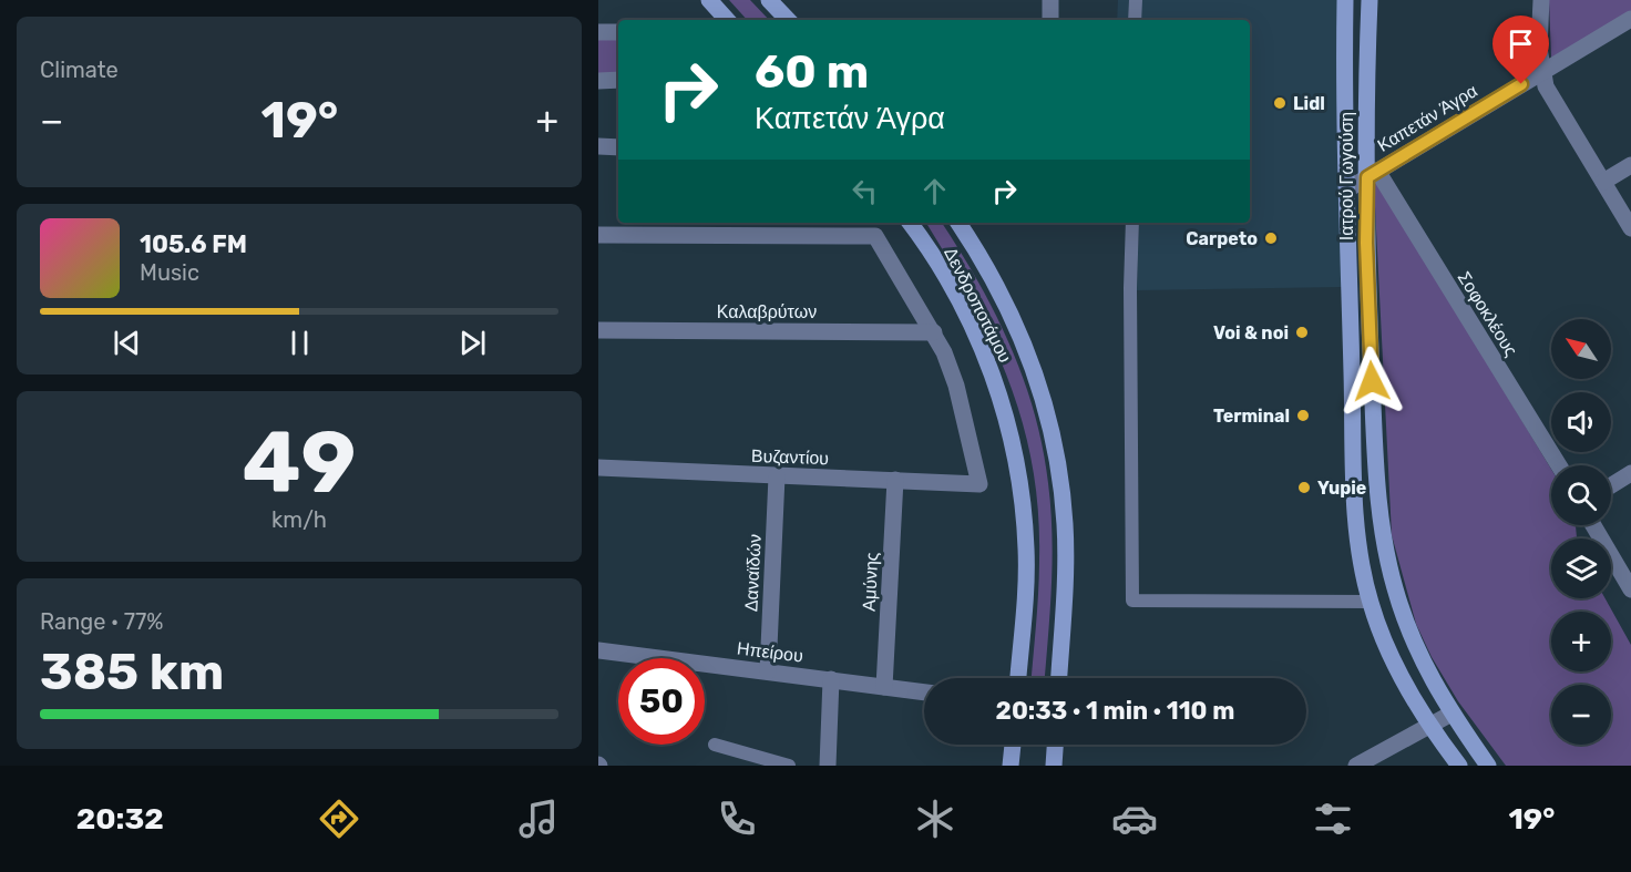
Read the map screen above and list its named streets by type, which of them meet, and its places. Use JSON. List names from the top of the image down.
{
  "streets": {
    "main road": ["Ιατρού Γωγούση", "Δενδροποτάμου"],
    "street": [
      "Καπετάν Άγρα",
      "Καλαβρύτων",
      "Σοφοκλέους",
      "Βυζαντίου",
      "Δαναϊδών",
      "Αμύνης",
      "Ηπείρου"
    ]
  },
  "crossings": [
    ["Καπετάν Άγρα", "Ιατρού Γωγούση"],
    ["Καπετάν Άγρα", "Σοφοκλέους"],
    ["Ιατρού Γωγούση", "Σοφοκλέους"],
    ["Καλαβρύτων", "Βυζαντίου"],
    ["Βυζαντίου", "Δαναϊδών"],
    ["Βυζαντίου", "Αμύνης"],
    ["Δαναϊδών", "Ηπείρου"],
    ["Αμύνης", "Ηπείρου"]
  ],
  "places": [
    "Lidl",
    "Carpeto",
    "Voi & noi",
    "Terminal",
    "Yupie"
  ],
  "north": "top left",
  "page": {
    "tile": [
      "Climate",
      ["49", "km/h"],
      ["Range · 77%", "385 km"]
    ],
    "turn": ["60 m", "Καπετάν Άγρα"],
    "heat": ["−", "19°", "+"],
    "song": ["105.6 FM", "Music"],
    "map_buttons": ["+", "−"],
    "limit": "50",
    "trip": "20:33 · 1 min · 110 m",
    "tabs": ["20:32", "19°"]
  }
}
